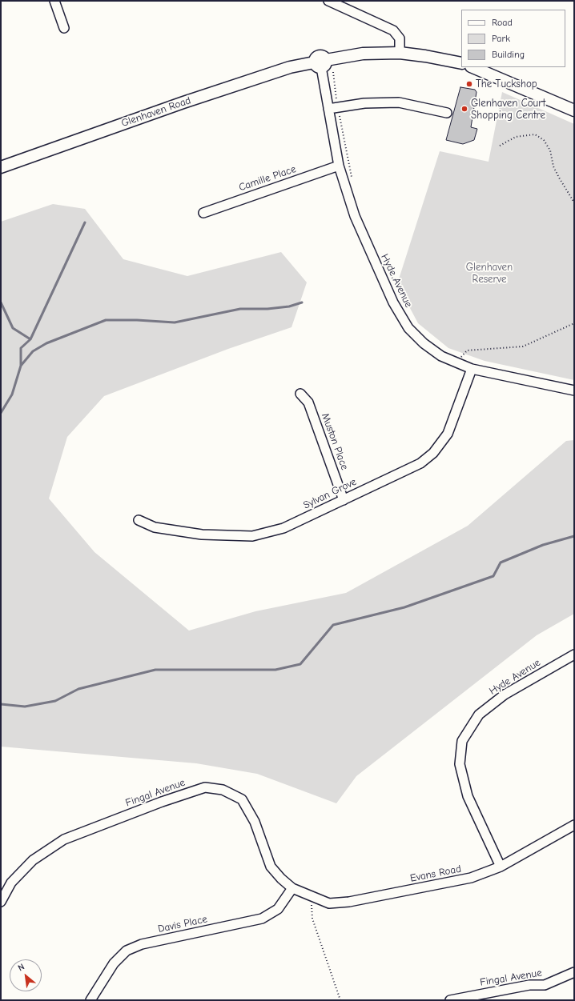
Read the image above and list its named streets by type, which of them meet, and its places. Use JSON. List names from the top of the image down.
{
  "streets": {
    "main road": ["Glenhaven Road"],
    "street": [
      "Camille Place",
      "Hyde Avenue",
      "Muston Place",
      "Sylvan Grove",
      "Fingal Avenue",
      "Evans Road",
      "Davis Place"
    ]
  },
  "crossings": [
    ["Glenhaven Road", "Hyde Avenue"],
    ["Camille Place", "Hyde Avenue"],
    ["Hyde Avenue", "Sylvan Grove"],
    ["Hyde Avenue", "Evans Road"],
    ["Muston Place", "Sylvan Grove"],
    ["Fingal Avenue", "Evans Road"],
    ["Fingal Avenue", "Davis Place"],
    ["Evans Road", "Davis Place"]
  ],
  "parks": ["Glenhaven Reserve"],
  "places": ["The Tuckshop", "Glenhaven Court Shopping Centre"],
  "legend": ["Road", "Park", "Building"],
  "north": "top left"
}
